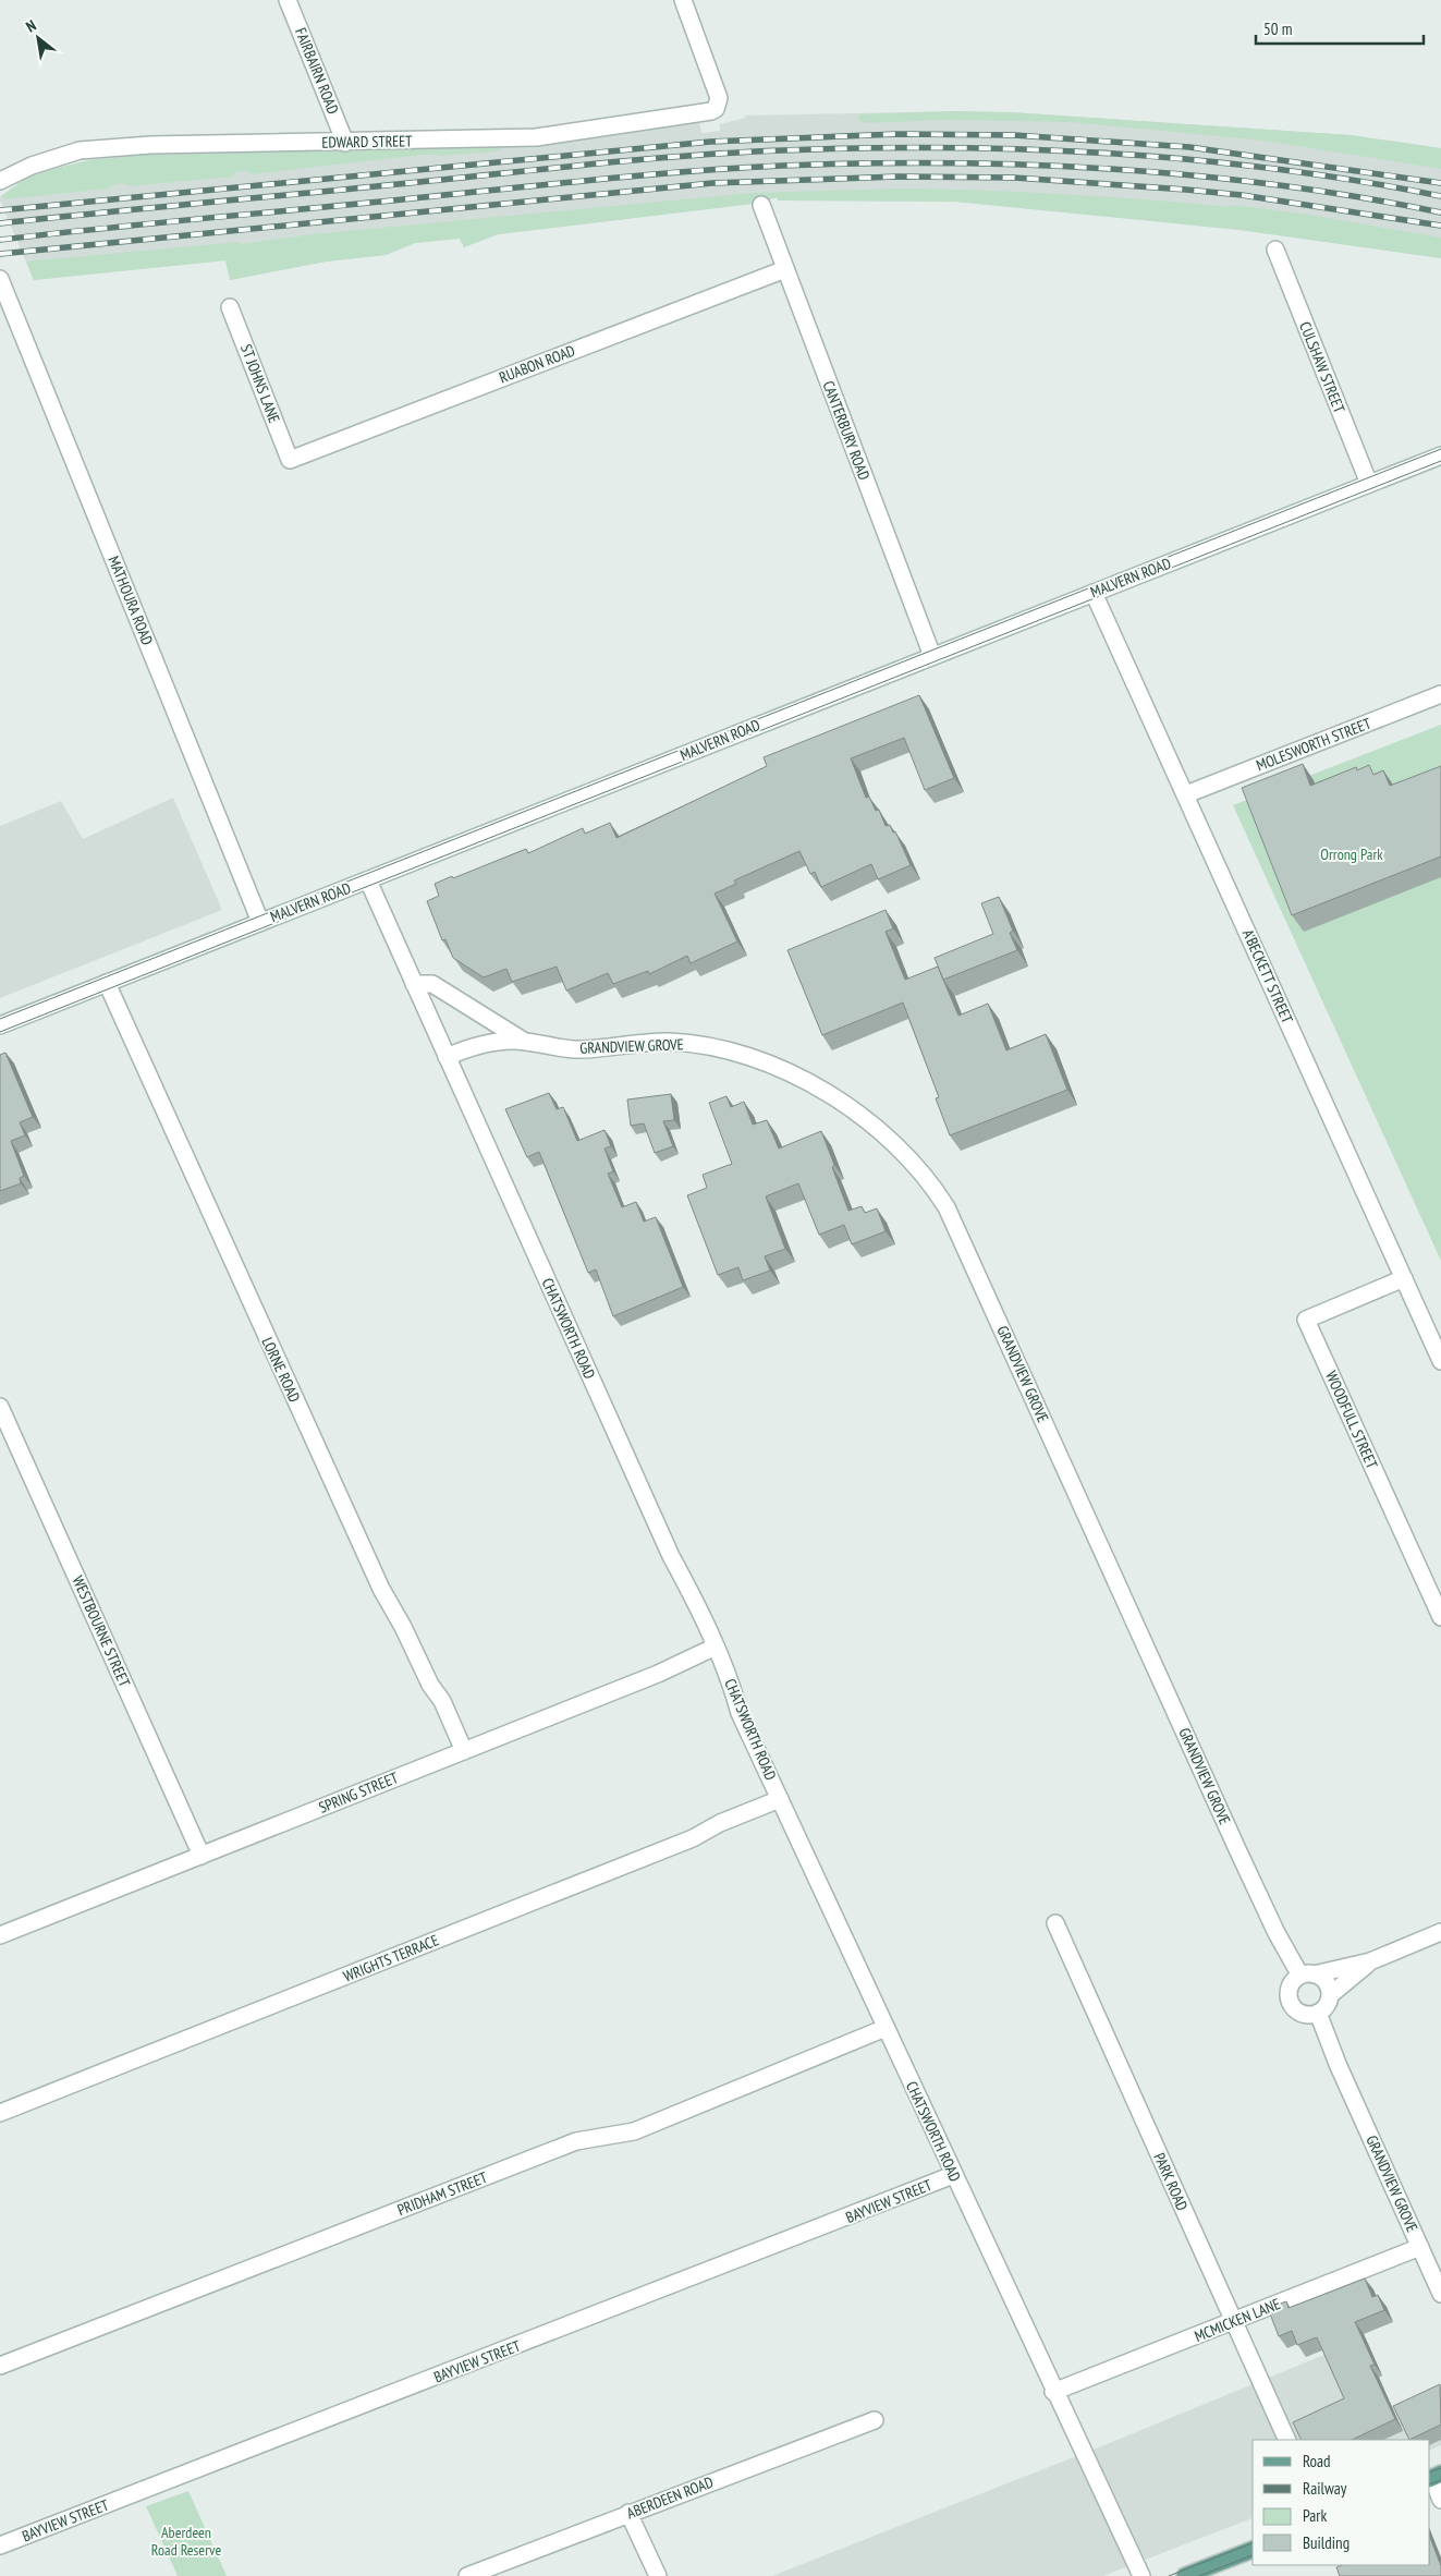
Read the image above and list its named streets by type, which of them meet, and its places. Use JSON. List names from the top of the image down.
{
  "streets": {
    "street": [
      "FAIRBAIRN ROAD",
      "EDWARD STREET",
      "RUABON ROAD",
      "CULSHAW STREET",
      "ST JOHNS LANE",
      "CANTERBURY ROAD",
      "MALVERN ROAD",
      "MATHOURA ROAD",
      "MOLESWORTH STREET",
      "A'BECKETT STREET",
      "GRANDVIEW GROVE",
      "CHATSWORTH ROAD",
      "LORNE ROAD",
      "WOODFULL STREET",
      "WESTBOURNE STREET",
      "SPRING STREET",
      "WRIGHTS TERRACE",
      "PARK ROAD",
      "PRIDHAM STREET",
      "BAYVIEW STREET",
      "MCMICKEN LANE",
      "ABERDEEN ROAD"
    ]
  },
  "crossings": [
    ["FAIRBAIRN ROAD", "EDWARD STREET"],
    ["RUABON ROAD", "ST JOHNS LANE"],
    ["RUABON ROAD", "CANTERBURY ROAD"],
    ["CULSHAW STREET", "MALVERN ROAD"],
    ["CANTERBURY ROAD", "MALVERN ROAD"],
    ["MALVERN ROAD", "MATHOURA ROAD"],
    ["MALVERN ROAD", "A'BECKETT STREET"],
    ["MALVERN ROAD", "CHATSWORTH ROAD"],
    ["MALVERN ROAD", "LORNE ROAD"],
    ["MOLESWORTH STREET", "A'BECKETT STREET"],
    ["A'BECKETT STREET", "WOODFULL STREET"],
    ["GRANDVIEW GROVE", "CHATSWORTH ROAD"],
    ["GRANDVIEW GROVE", "MCMICKEN LANE"],
    ["CHATSWORTH ROAD", "SPRING STREET"],
    ["CHATSWORTH ROAD", "WRIGHTS TERRACE"],
    ["CHATSWORTH ROAD", "PRIDHAM STREET"],
    ["CHATSWORTH ROAD", "BAYVIEW STREET"],
    ["CHATSWORTH ROAD", "MCMICKEN LANE"],
    ["LORNE ROAD", "SPRING STREET"],
    ["WESTBOURNE STREET", "SPRING STREET"],
    ["PARK ROAD", "MCMICKEN LANE"]
  ],
  "parks": ["Orrong Park", "Aberdeen Road Reserve"],
  "legend": [
    "Road",
    "Railway",
    "Park",
    "Building"
  ],
  "scale_bar": "50 m",
  "north": "top left"
}
